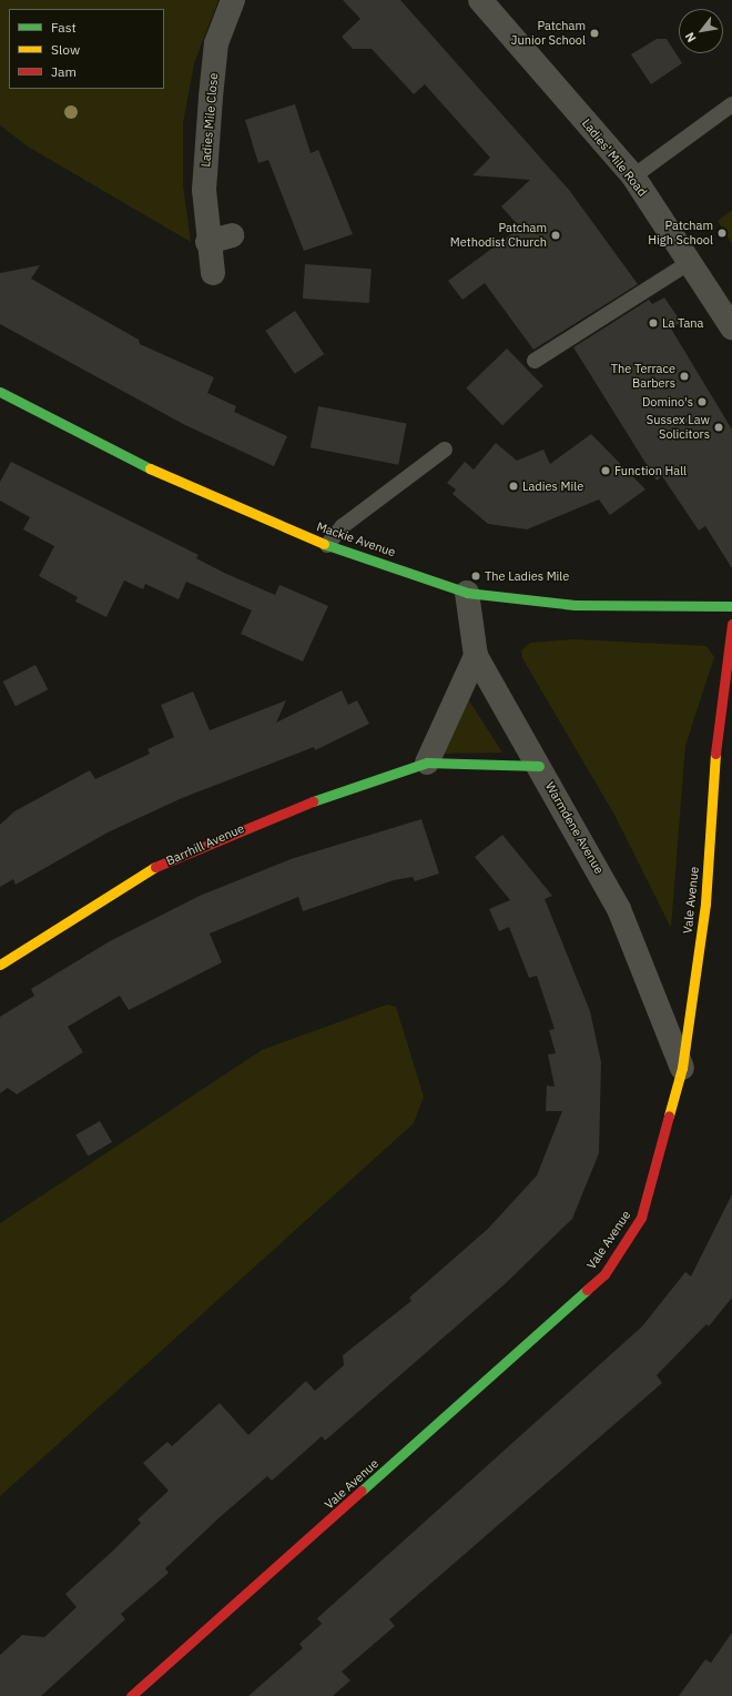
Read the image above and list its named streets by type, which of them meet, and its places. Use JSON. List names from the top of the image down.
{
  "streets": {
    "street": [
      "Ladies Mile Close",
      "Ladies' Mile Road",
      "Mackie Avenue",
      "Warmdene Avenue",
      "Barrhill Avenue",
      "Vale Avenue"
    ]
  },
  "crossings": [
    ["Mackie Avenue", "Warmdene Avenue"],
    ["Warmdene Avenue", "Barrhill Avenue"],
    ["Warmdene Avenue", "Vale Avenue"]
  ],
  "places": [
    "Patcham Junior School",
    "Patcham High School",
    "Patcham Methodist Church",
    "La Tana",
    "The Terrace Barbers",
    "Domino's",
    "Sussex Law Solicitors",
    "Function Hall",
    "Ladies Mile",
    "The Ladies Mile"
  ],
  "legend": ["Fast", "Slow", "Jam"],
  "north": "bottom left"
}
